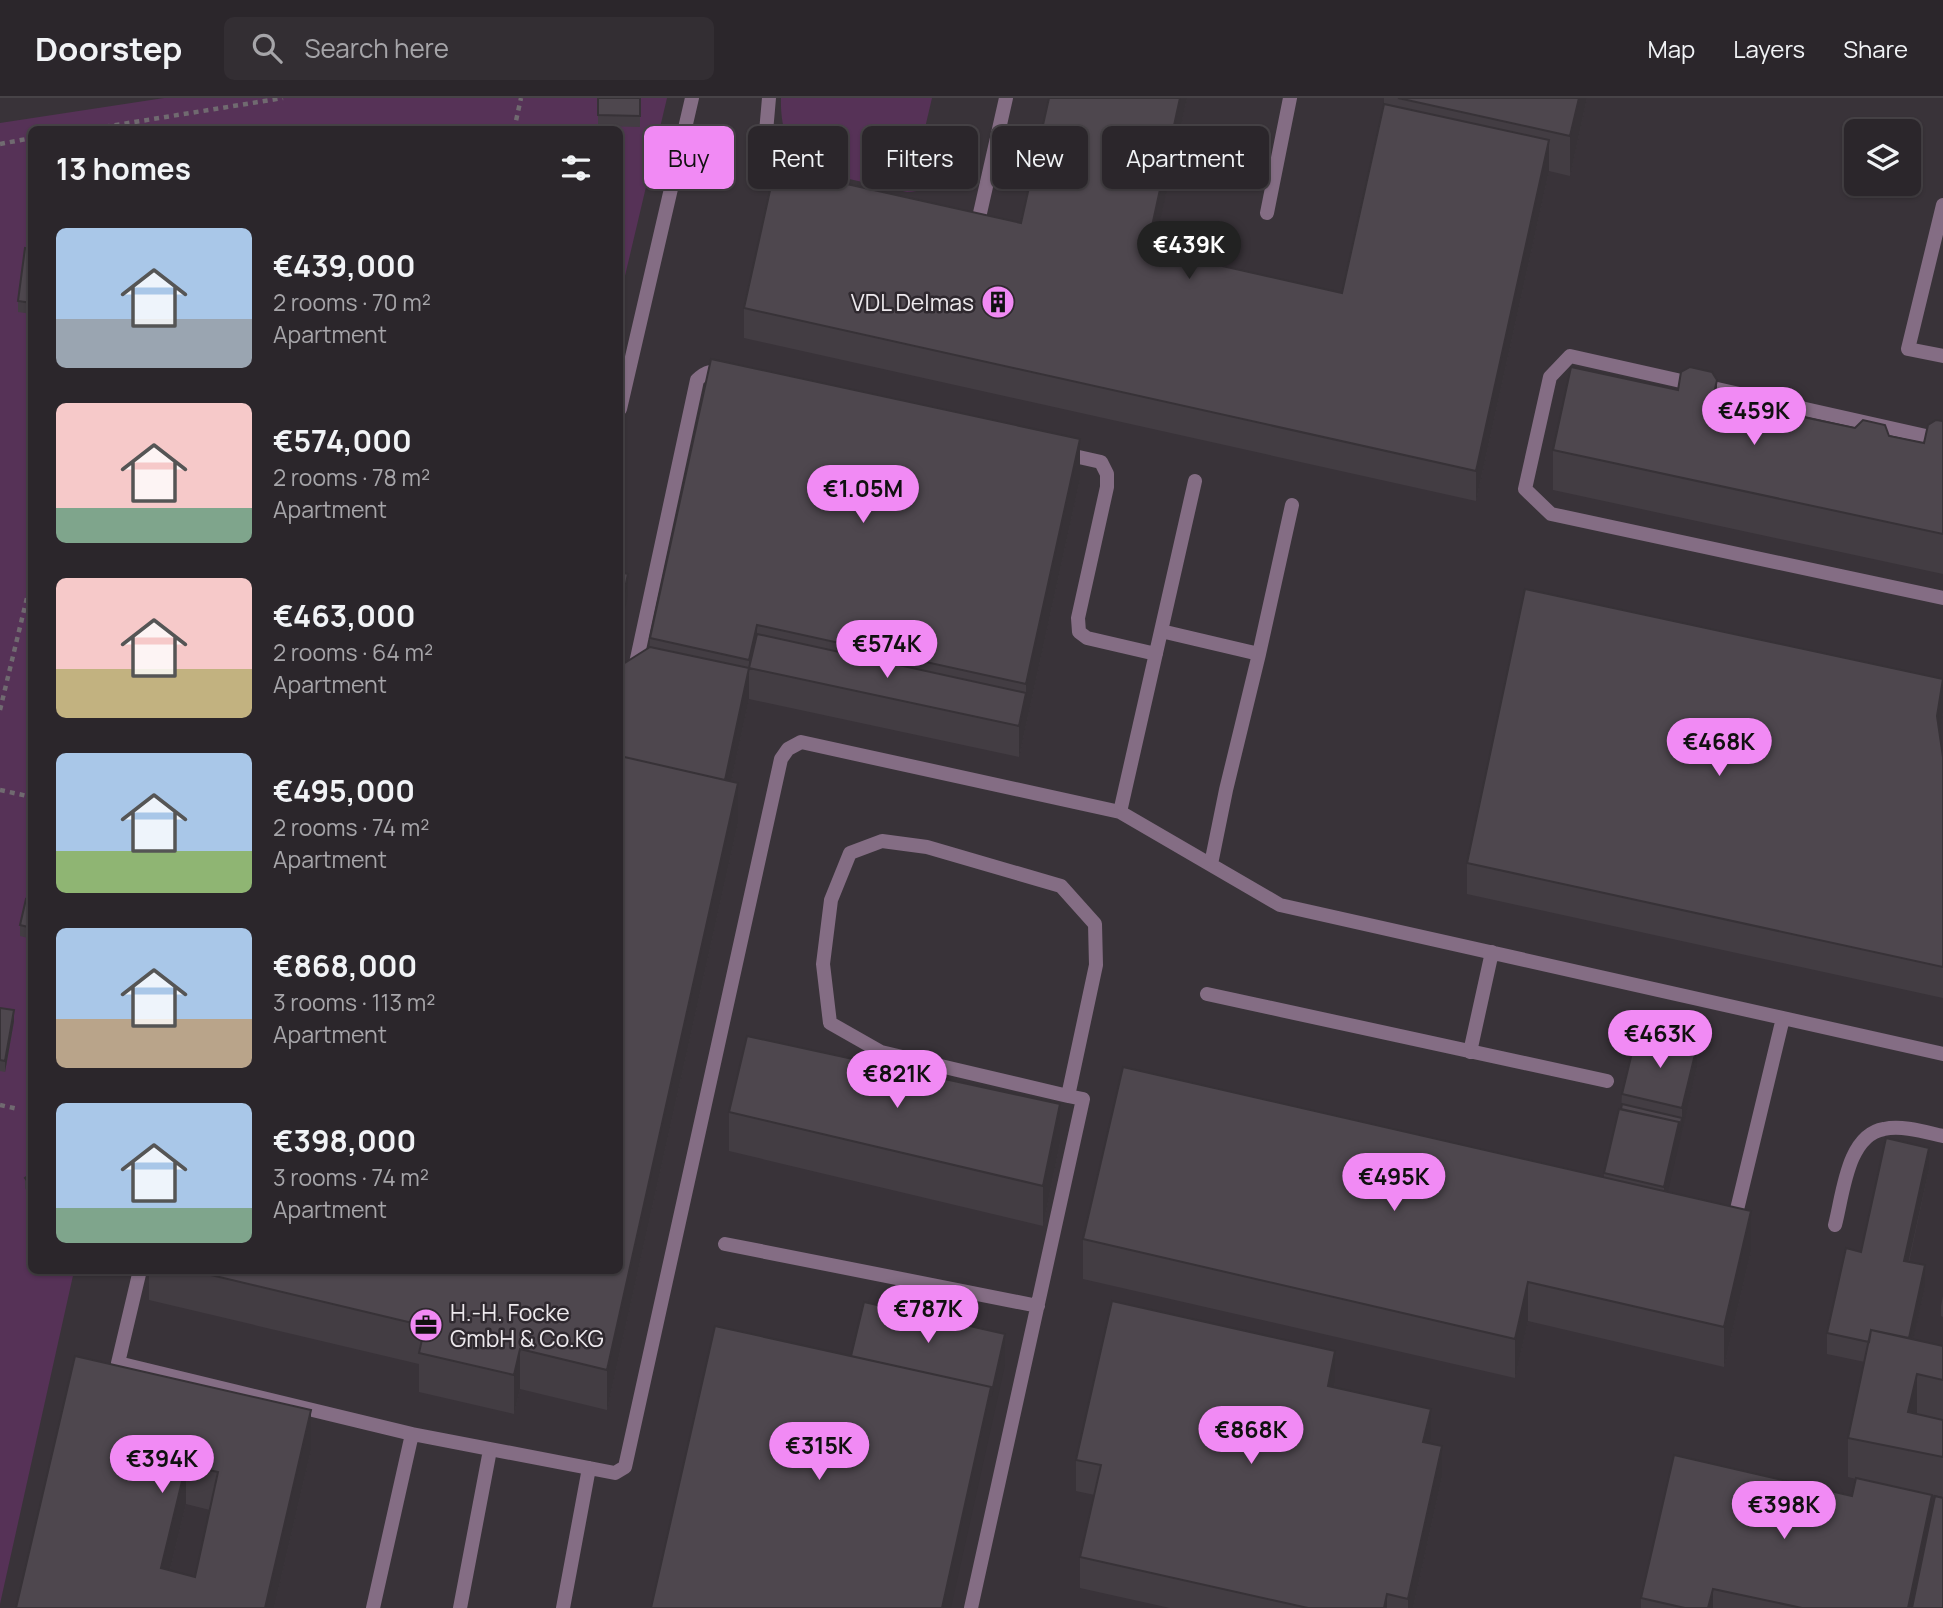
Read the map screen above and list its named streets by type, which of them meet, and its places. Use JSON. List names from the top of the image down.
{
  "places": {
    "building": ["VDL Delmas"],
    "office": ["H.-H. Focke GmbH & Co.KG"]
  },
  "page": {
    "header": "Doorstep",
    "search": "Search here",
    "nav": ["Map", "Layers", "Share"],
    "chip": [
      "Buy",
      "Rent",
      "Filters",
      "New",
      "Apartment"
    ],
    "heading": "13 homes",
    "list": [
      {
        "name": "€439,000",
        "note": "2 rooms · 70 m² · Apartment"
      },
      {
        "name": "€574,000",
        "note": "2 rooms · 78 m² · Apartment"
      },
      {
        "name": "€463,000",
        "note": "2 rooms · 64 m² · Apartment"
      },
      {
        "name": "€495,000",
        "note": "2 rooms · 74 m² · Apartment"
      },
      {
        "name": "€868,000",
        "note": "3 rooms · 113 m² · Apartment"
      },
      {
        "name": "€398,000",
        "note": "3 rooms · 74 m² · Apartment"
      }
    ],
    "price": [
      "€439K",
      "€459K",
      "€1.05M",
      "€574K",
      "€468K",
      "€463K",
      "€821K",
      "€495K",
      "€787K",
      "€868K",
      "€315K",
      "€394K",
      "€398K"
    ]
  }
}
